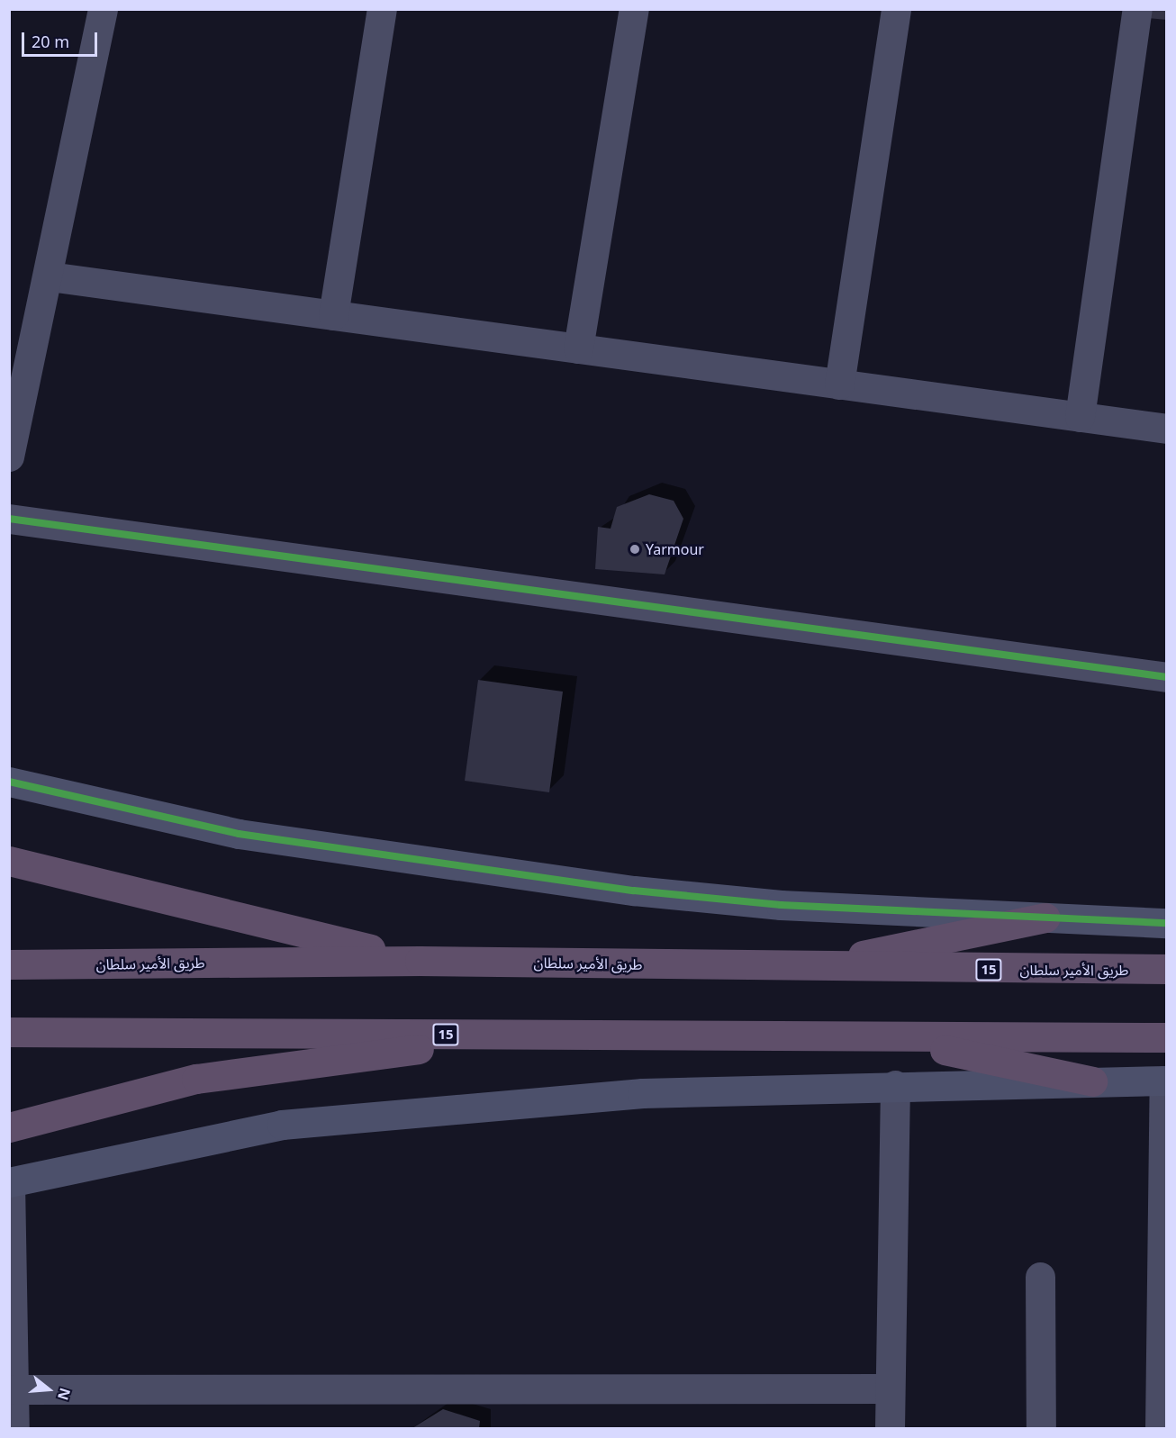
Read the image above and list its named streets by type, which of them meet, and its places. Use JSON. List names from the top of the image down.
{
  "streets": {
    "highway": ["طريق الأمير سلطان", "15"]
  },
  "places": ["Yarmour"],
  "scale_bar": "20 m",
  "north": "right"
}
